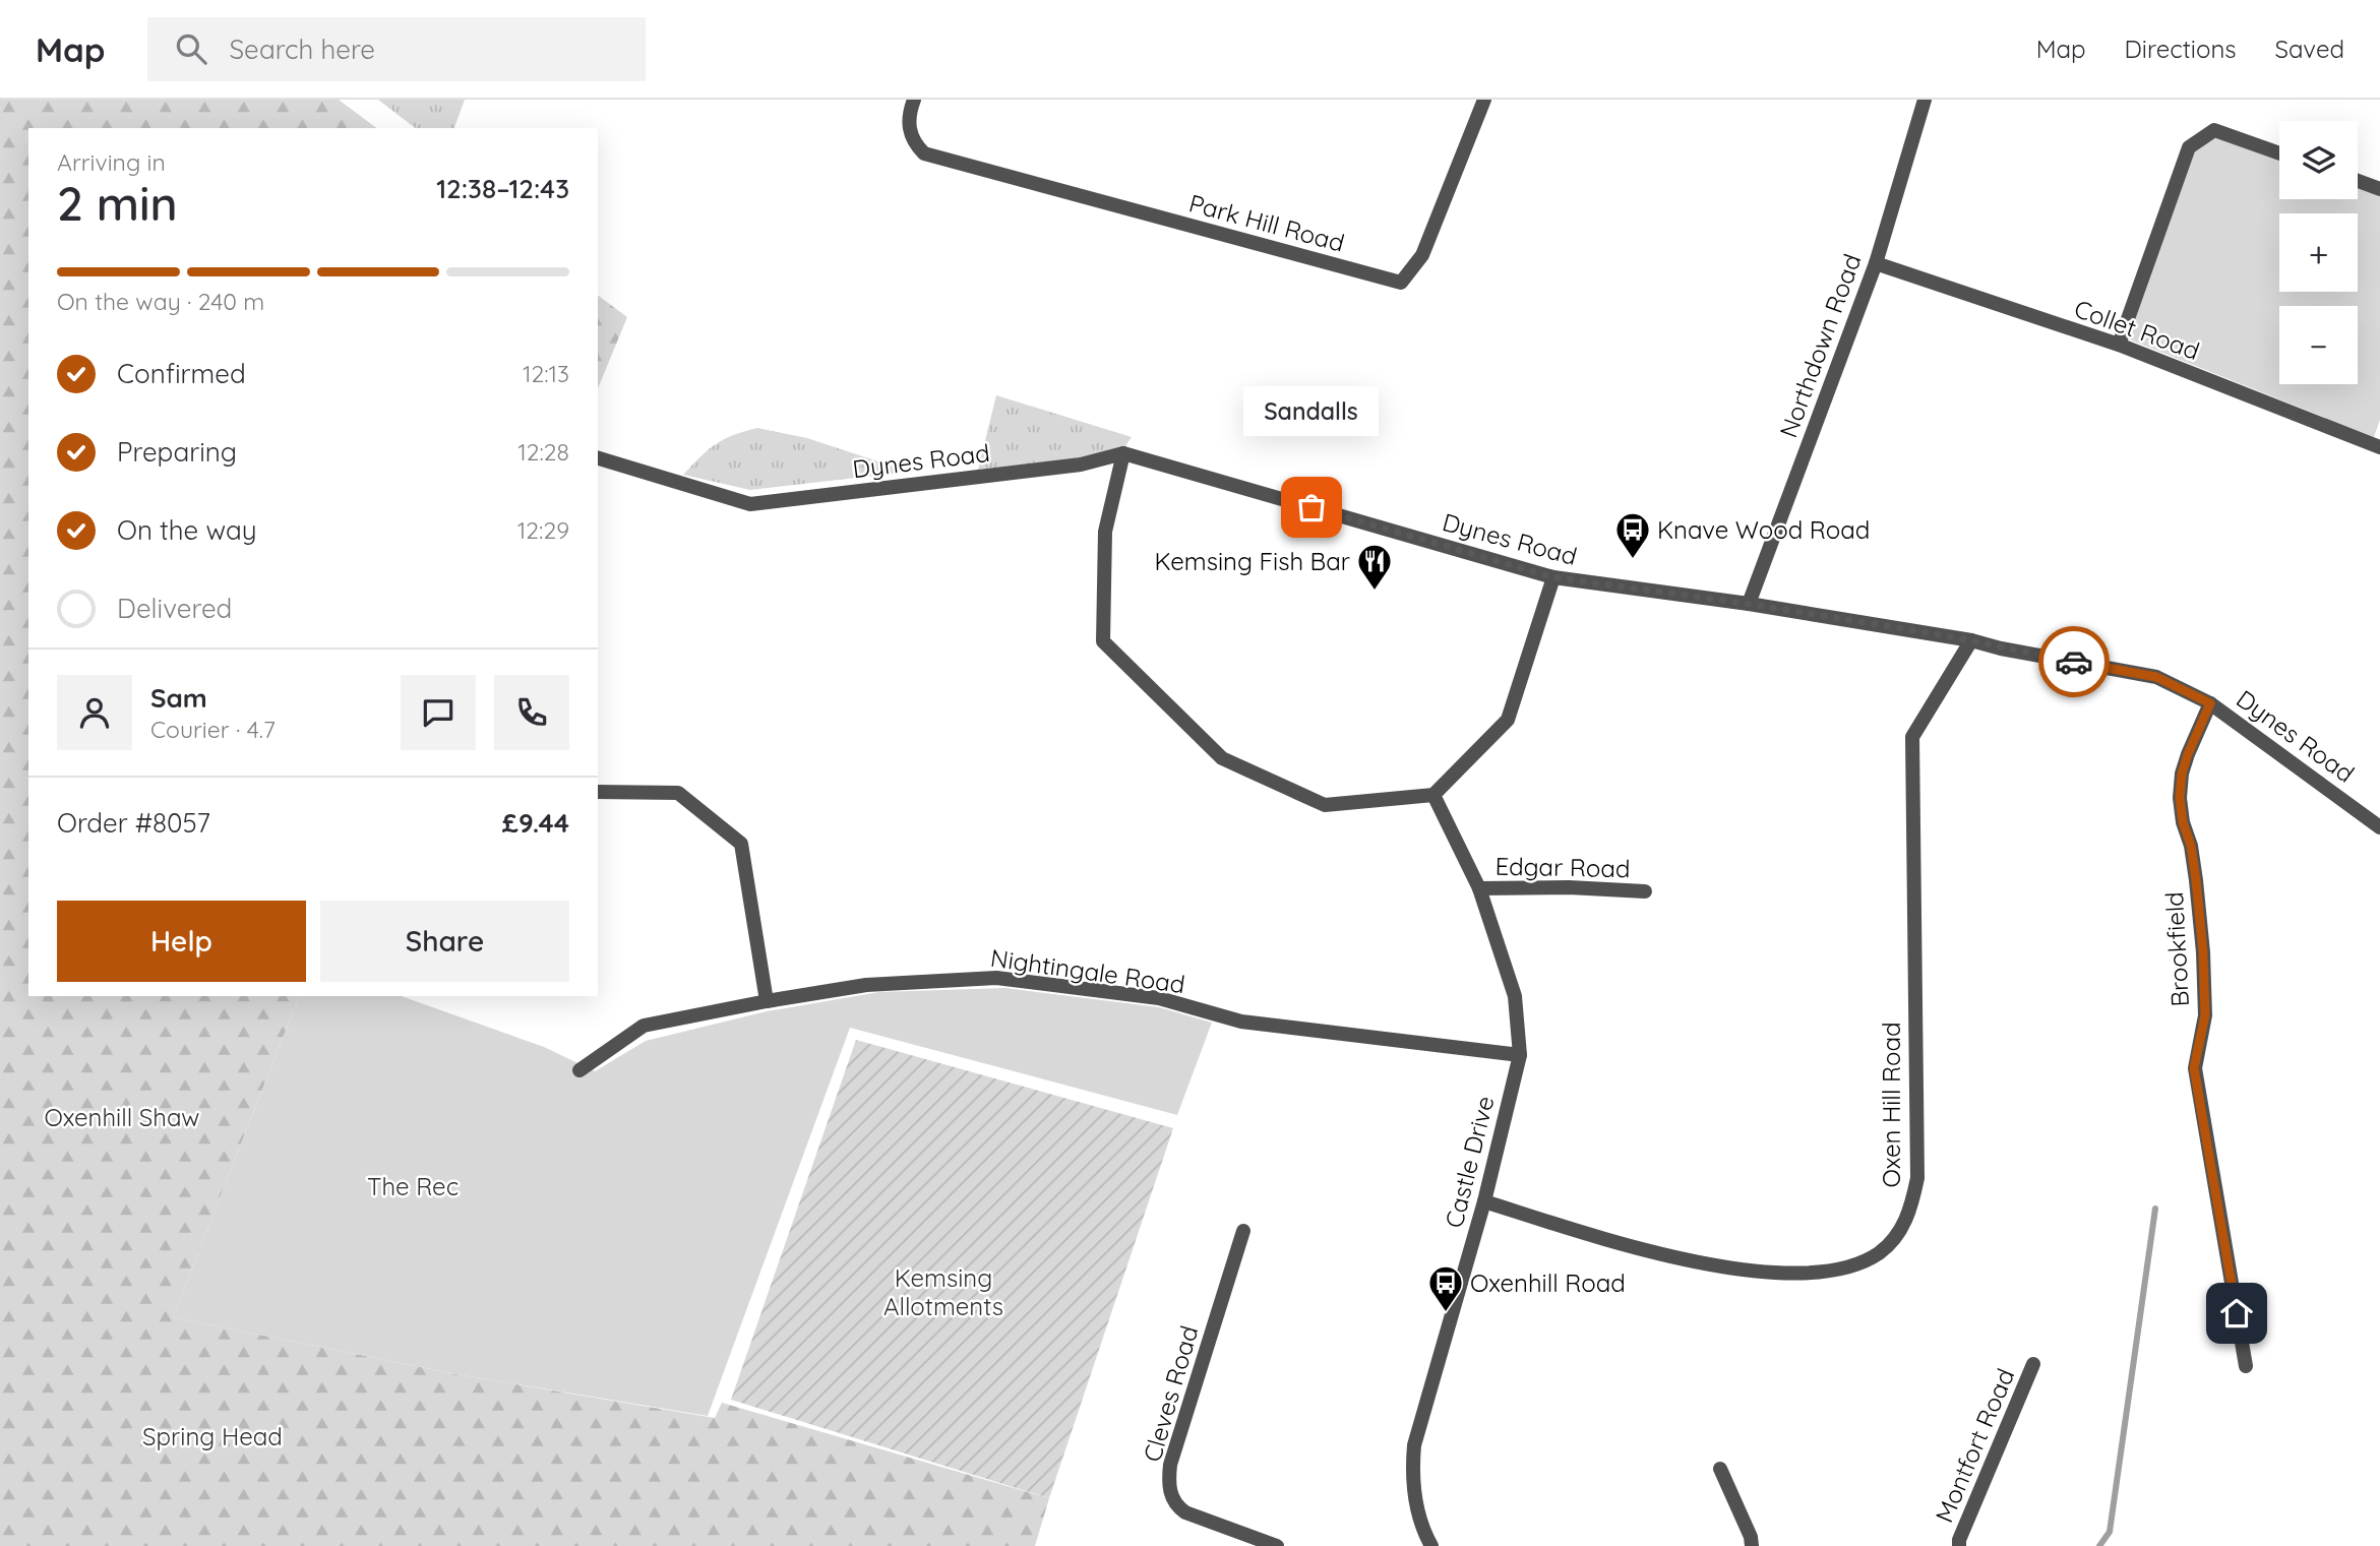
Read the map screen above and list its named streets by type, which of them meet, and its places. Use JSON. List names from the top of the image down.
{
  "streets": {
    "street": [
      "Park Hill Road",
      "Collet Road",
      "Northdown Road",
      "Dynes Road",
      "Edgar Road",
      "Brookfield",
      "Nightingale Road",
      "Oxen Hill Road",
      "Castle Drive",
      "Cleves Road",
      "Montfort Road"
    ]
  },
  "crossings": [
    ["Collet Road", "Northdown Road"],
    ["Northdown Road", "Dynes Road"],
    ["Dynes Road", "Brookfield"],
    ["Dynes Road", "Oxen Hill Road"],
    ["Edgar Road", "Castle Drive"],
    ["Nightingale Road", "Castle Drive"],
    ["Oxen Hill Road", "Castle Drive"]
  ],
  "parks": [
    "Oxenhill Shaw",
    "The Rec",
    "Kemsing Allotments",
    "Spring Head"
  ],
  "places": {
    "other": ["Sandalls"],
    "bus stop": ["Knave Wood Road", "Oxenhill Road"],
    "restaurant": ["Kemsing Fish Bar"]
  },
  "page": {
    "header": "Map",
    "search": "Search here",
    "nav": ["Map", "Directions", "Saved"],
    "map_buttons": ["+", "−"],
    "heading": ["2 min", "Arriving in", "12:38–12:43"],
    "panel": [
      "Sam",
      "Courier · 4.7",
      "Order #8057",
      "£9.44"
    ],
    "bar": "On the way · 240 m",
    "list": [
      ["Confirmed", "12:13"],
      ["Preparing", "12:28"],
      ["On the way", "12:29"],
      "Delivered"
    ],
    "bubble": "Sandalls",
    "buttons": ["Help", "Share"]
  }
}
